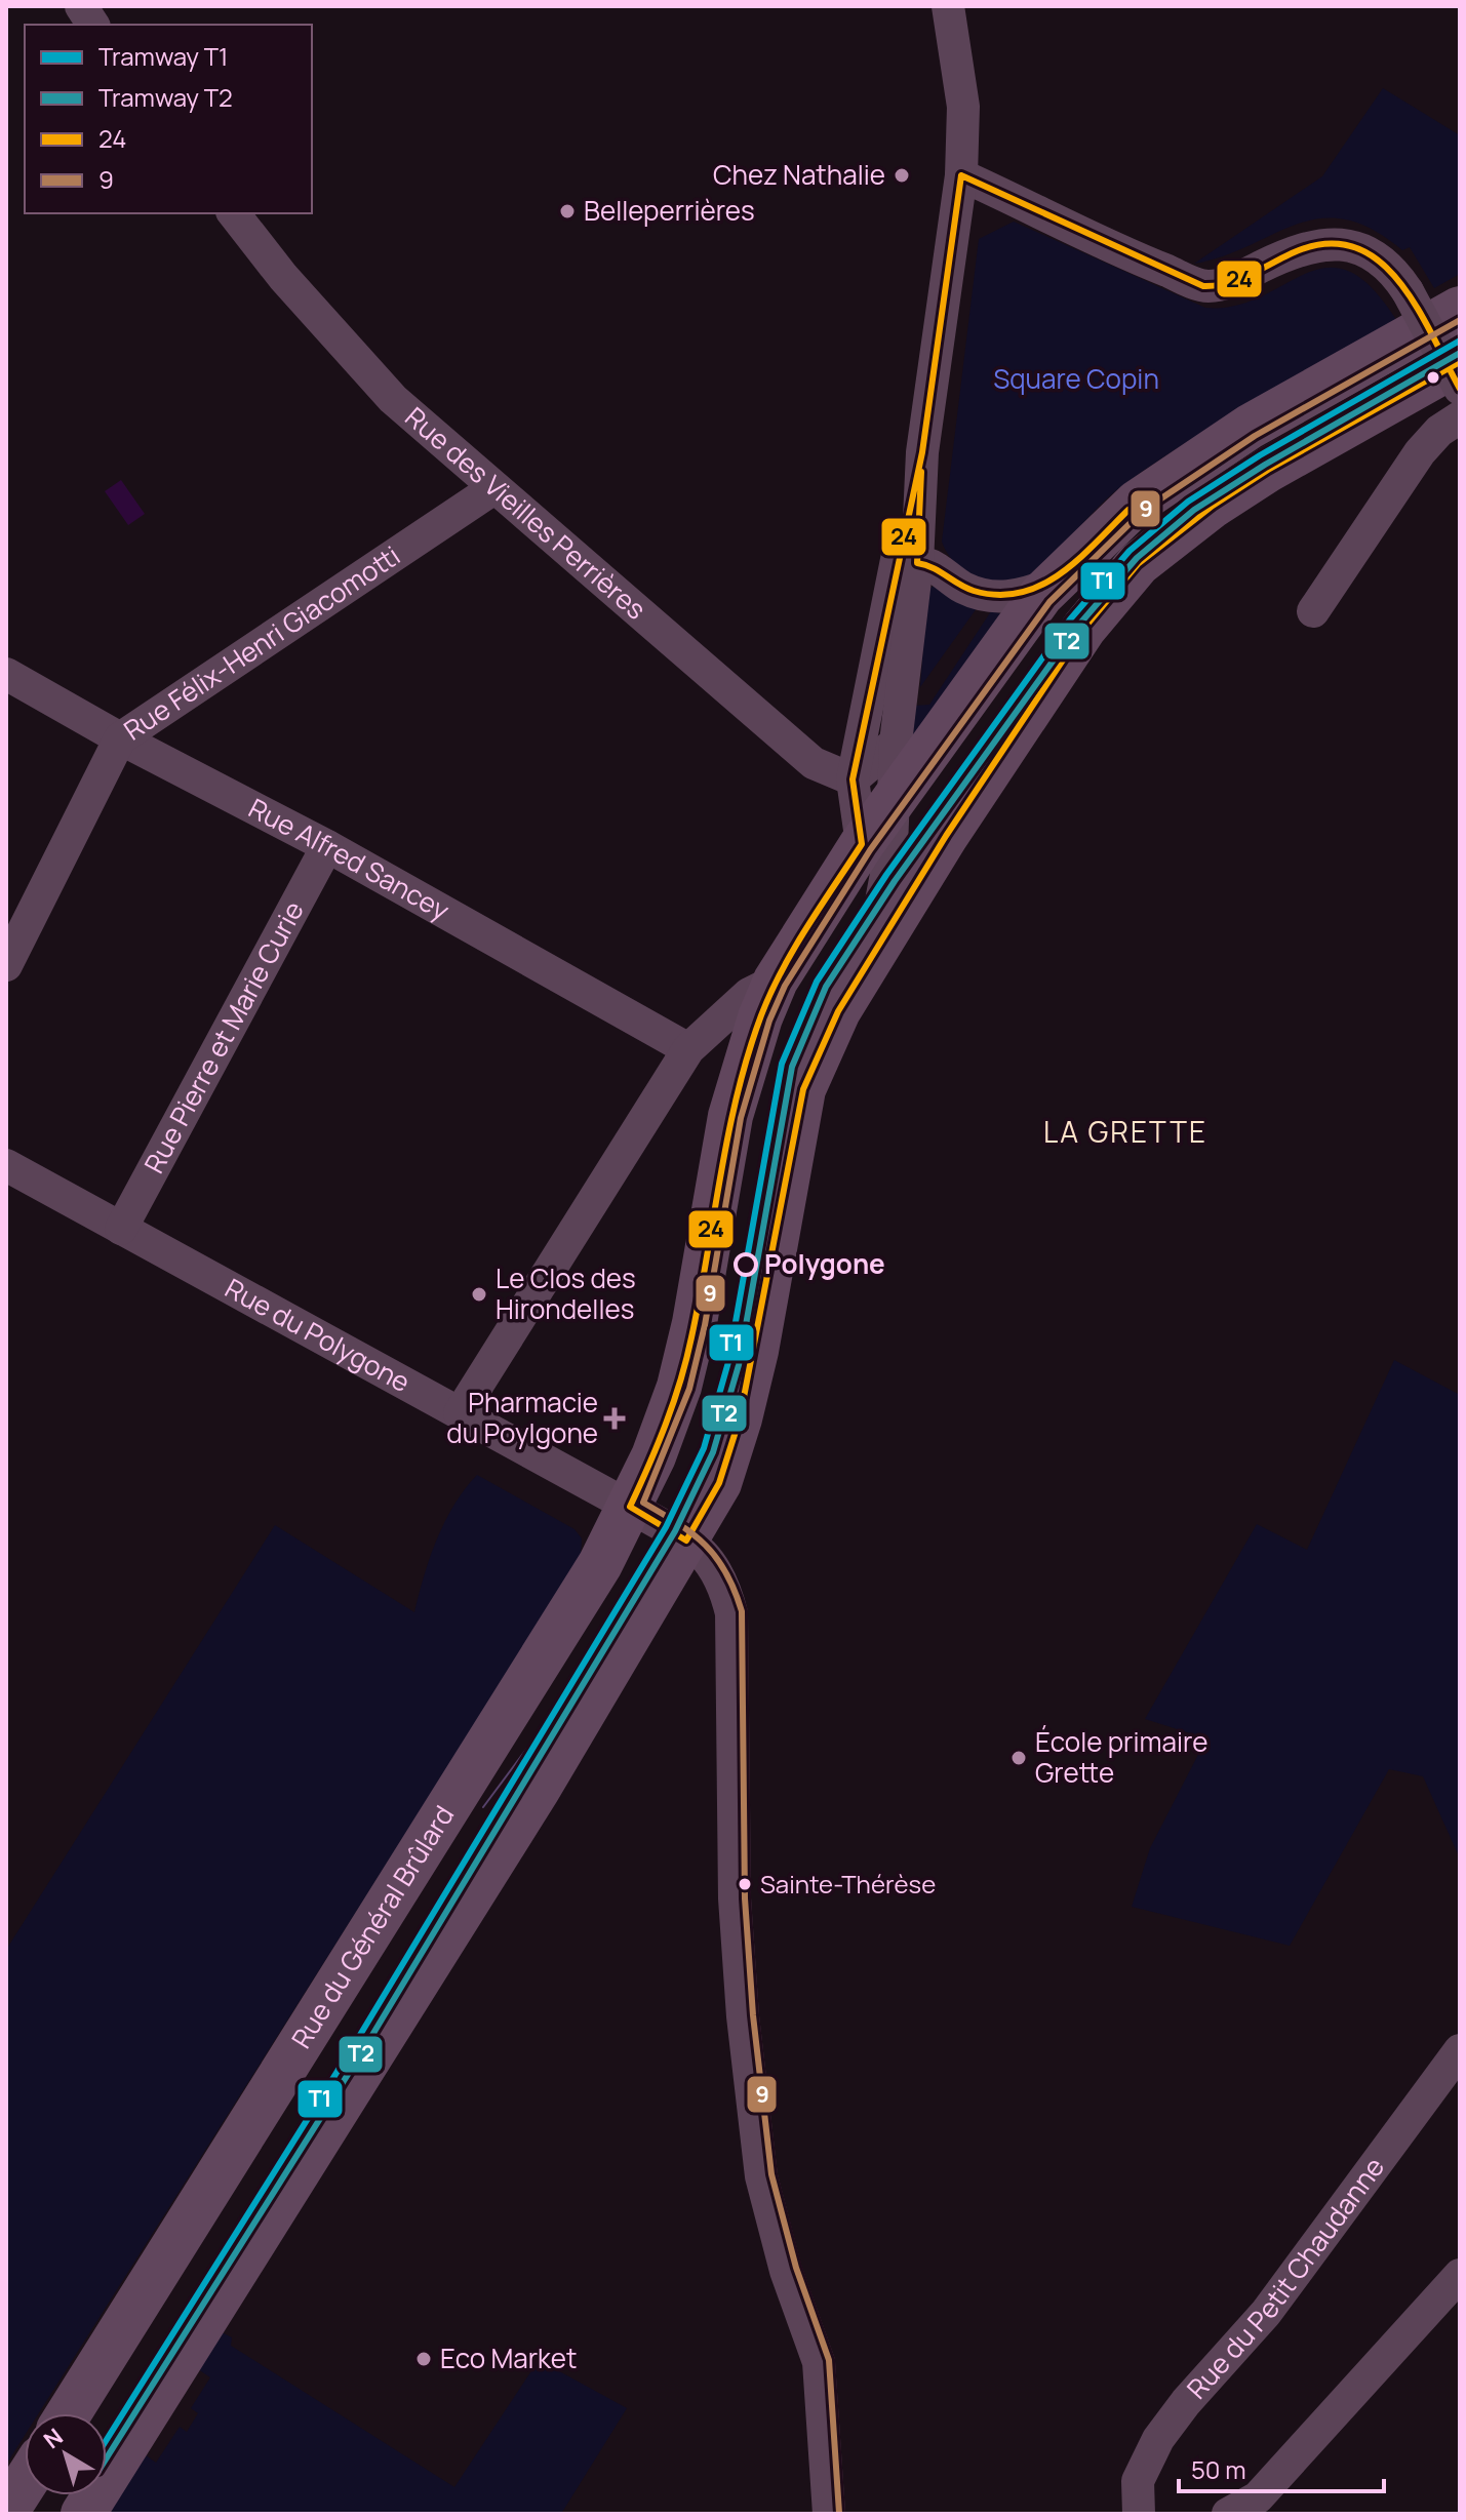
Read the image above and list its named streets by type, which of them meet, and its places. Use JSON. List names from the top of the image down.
{
  "streets": {
    "main road": ["Rue du Général Brûlard"],
    "street": [
      "Rue des Vieilles Perrières",
      "Rue Félix-Henri Giacomotti",
      "Rue Alfred Sancey",
      "Rue Pierre et Marie Curie",
      "Rue du Polygone",
      "Rue du Petit Chaudanne"
    ]
  },
  "crossings": [
    ["Rue des Vieilles Perrières", "Rue Félix-Henri Giacomotti"],
    ["Rue Félix-Henri Giacomotti", "Rue Alfred Sancey"],
    ["Rue Alfred Sancey", "Rue Pierre et Marie Curie"],
    ["Rue Pierre et Marie Curie", "Rue du Polygone"],
    ["Rue du Polygone", "Rue du Général Brûlard"]
  ],
  "districts": ["LA GRETTE"],
  "parks": ["Square Copin"],
  "places": {
    "other": [
      "Chez Nathalie",
      "Belleperrières",
      "Polygone",
      "Le Clos des Hirondelles",
      "École primaire Grette",
      "Sainte-Thérèse",
      "Eco Market"
    ],
    "health": ["Pharmacie du Poylgone"]
  },
  "lines": [
    "transit line 24",
    "transit line 9",
    "tram line T1",
    "tram line T2"
  ],
  "legend": [
    "Tramway T1",
    "Tramway T2",
    "24",
    "9"
  ],
  "scale_bar": "50 m",
  "north": "top left"
}
